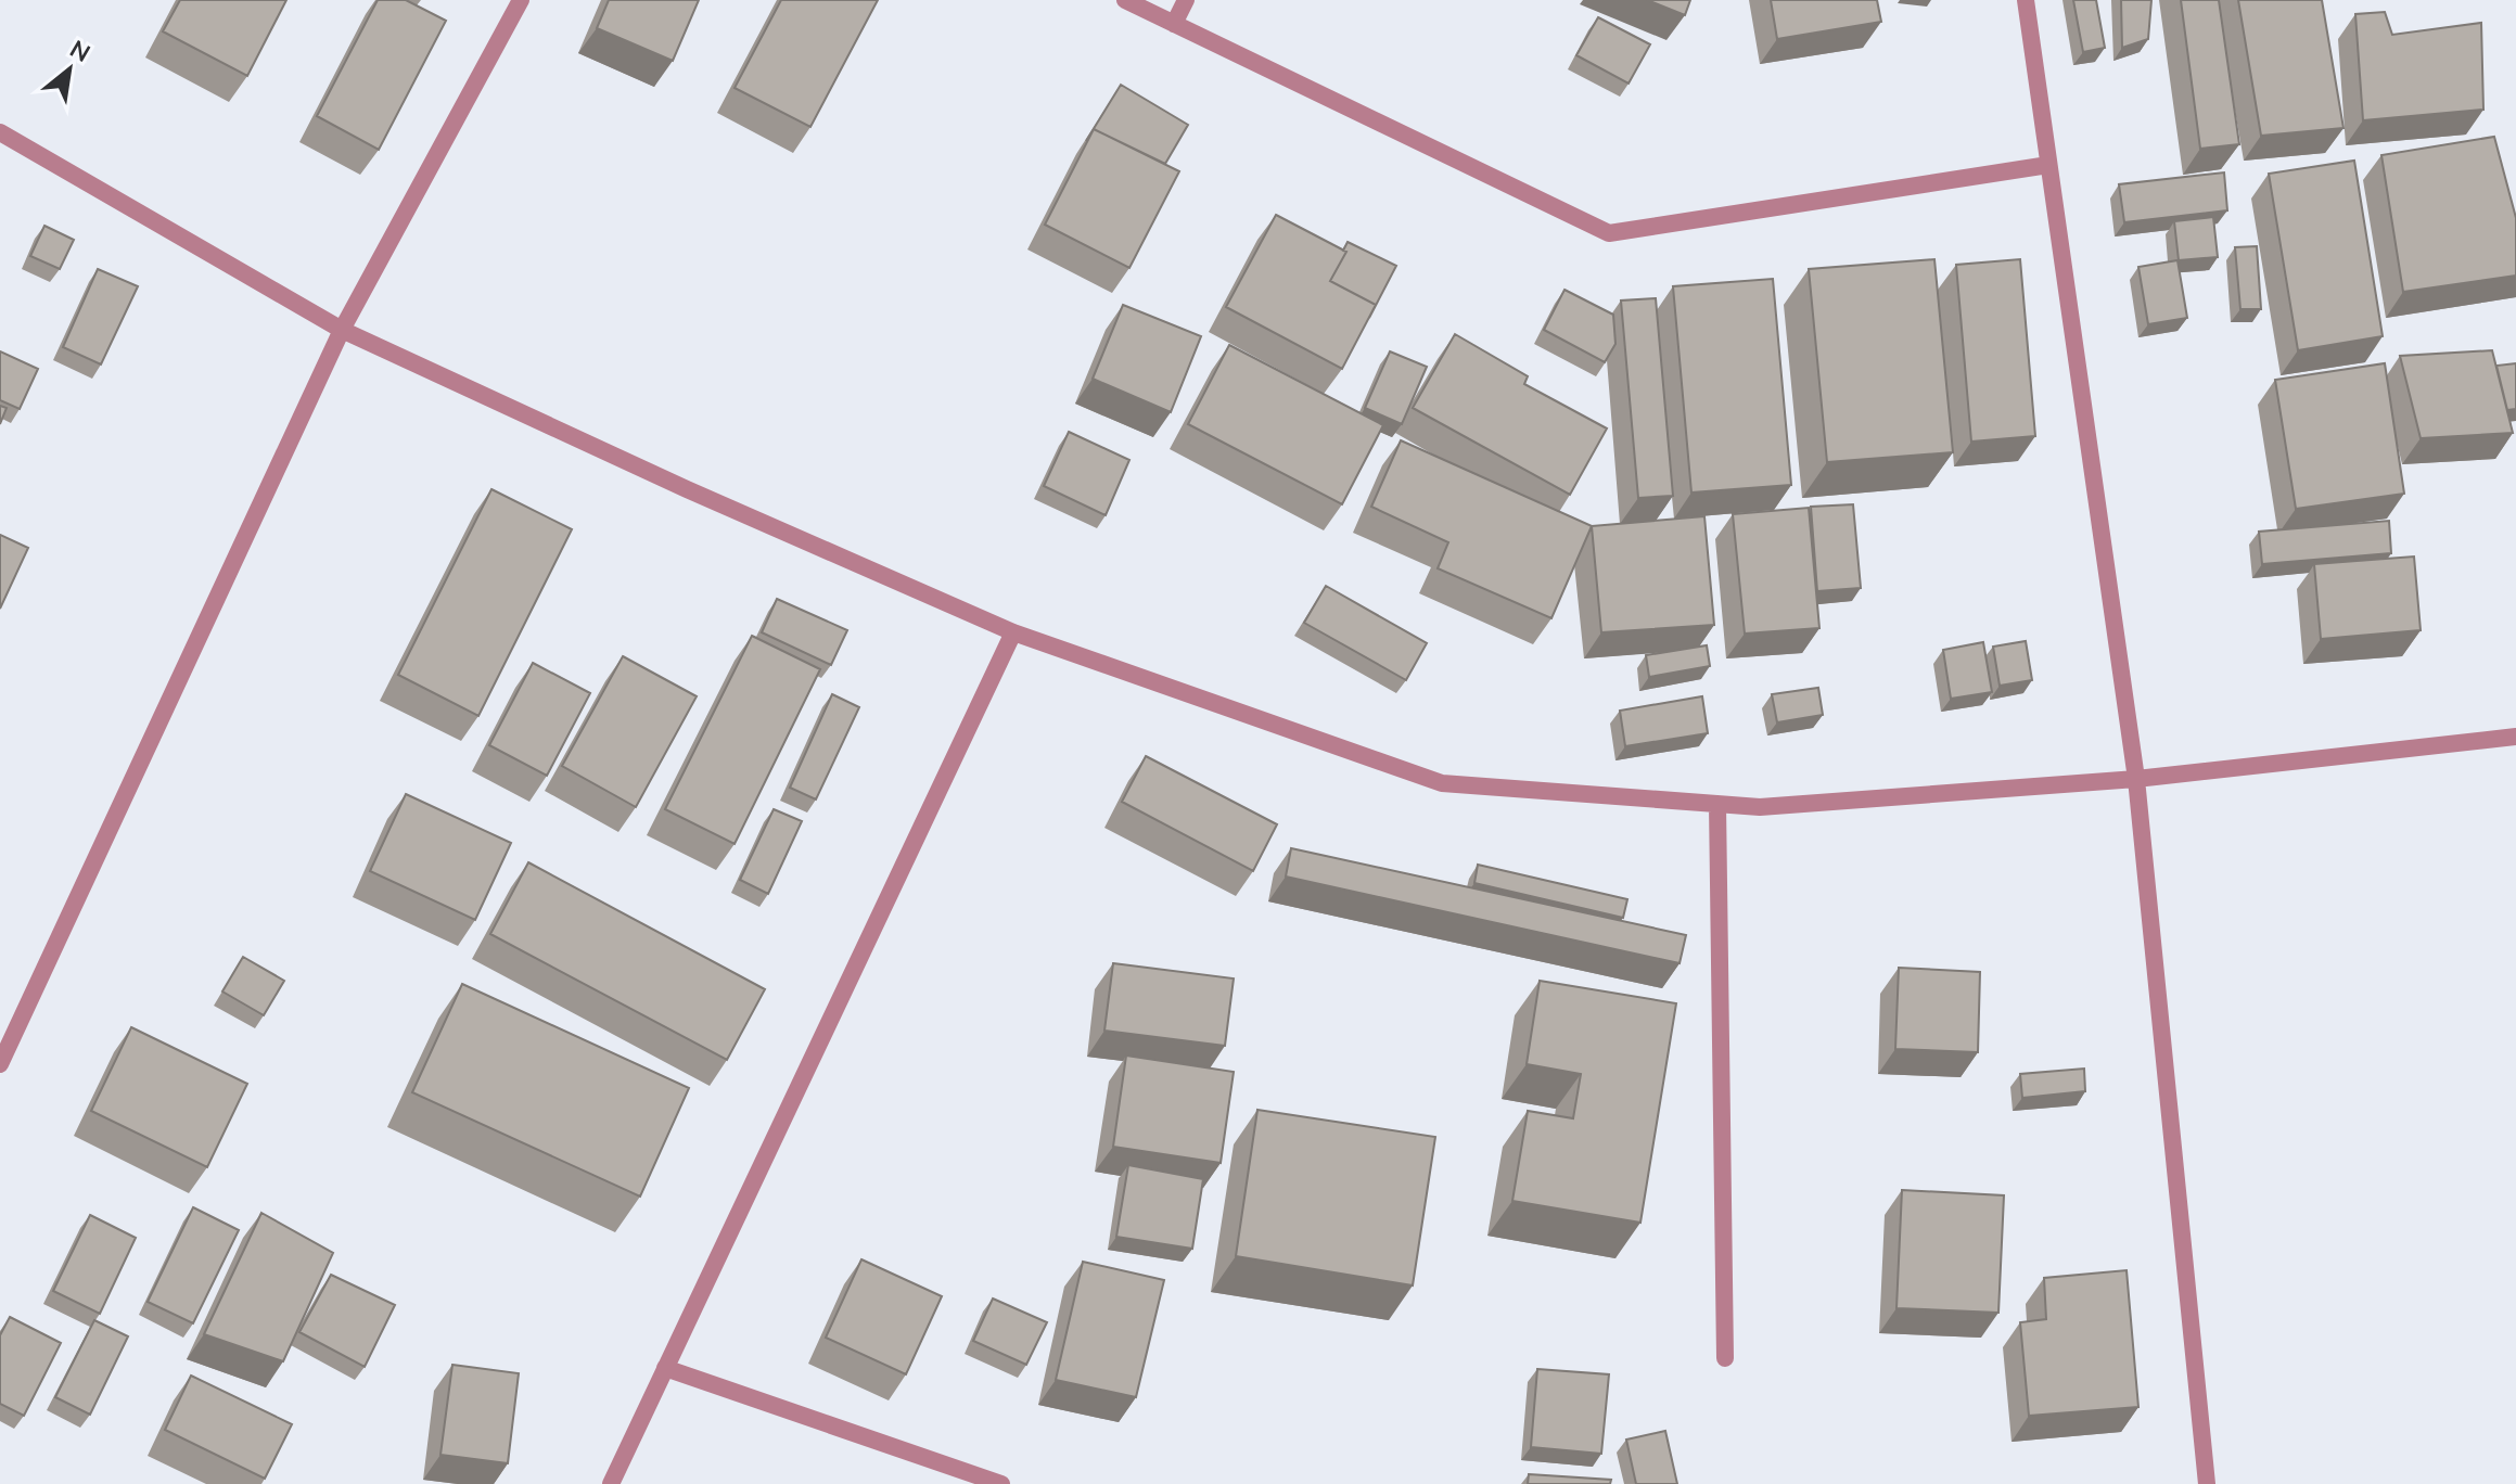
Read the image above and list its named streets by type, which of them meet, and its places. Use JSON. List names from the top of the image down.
{
  "north": "top right"
}
